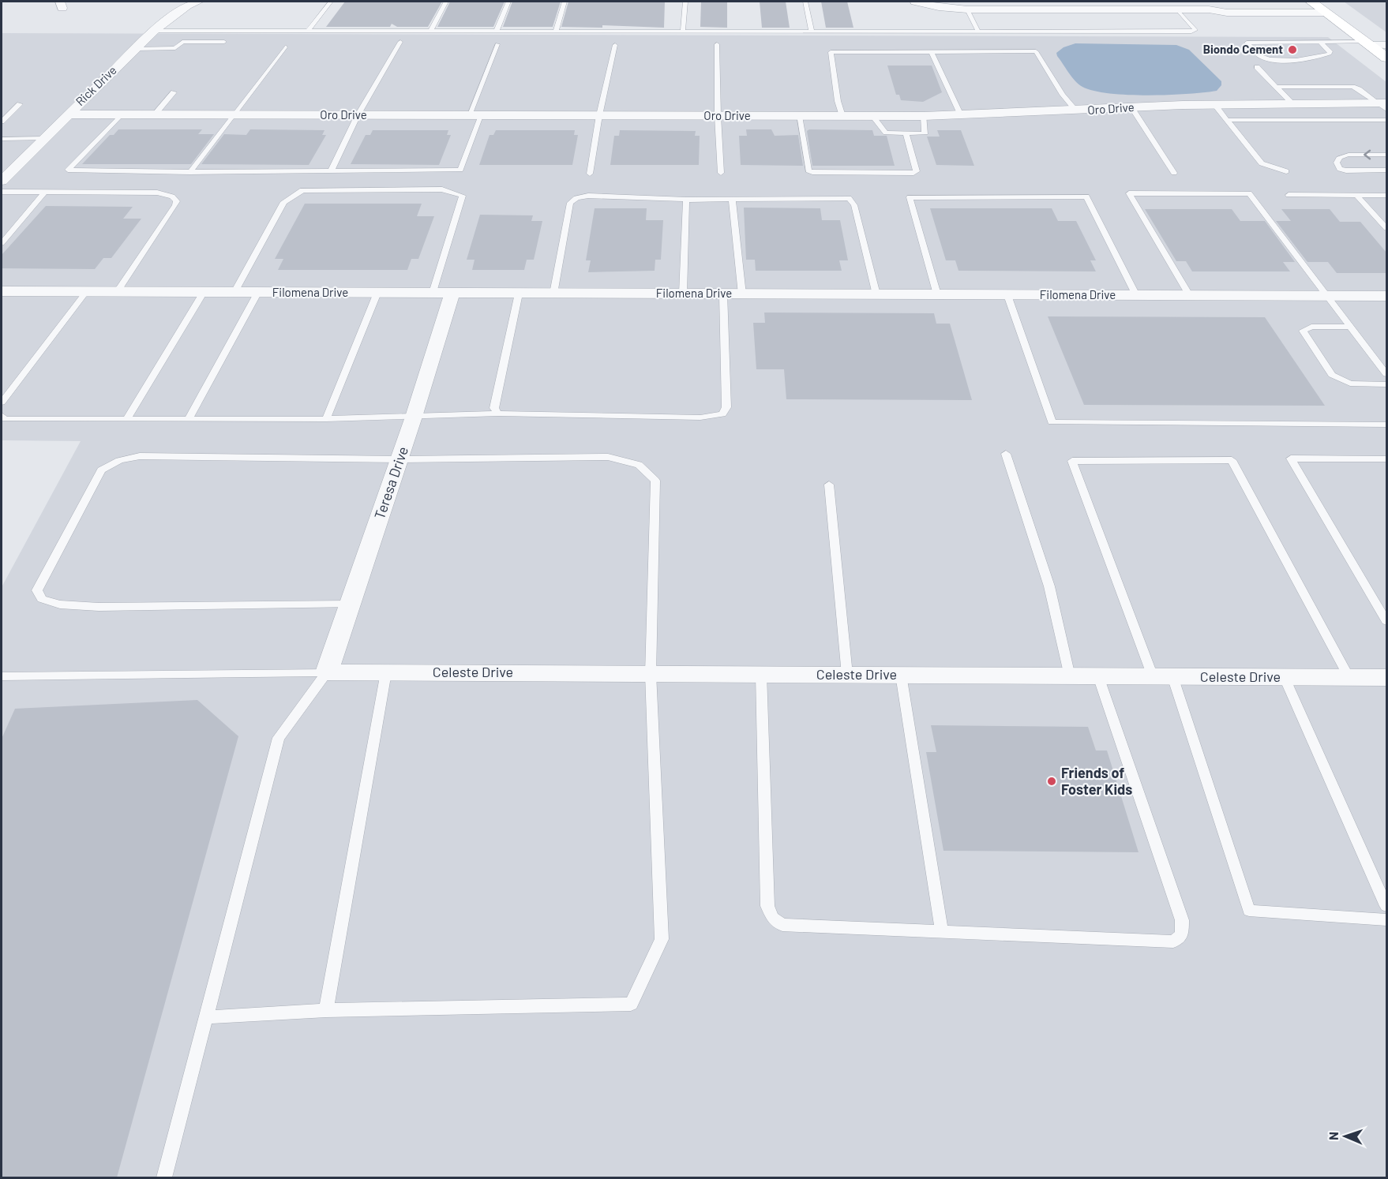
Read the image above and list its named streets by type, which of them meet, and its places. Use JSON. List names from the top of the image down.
{
  "streets": {
    "street": [
      "Rick Drive",
      "Oro Drive",
      "Filomena Drive",
      "Teresa Drive",
      "Celeste Drive"
    ]
  },
  "crossings": [
    ["Rick Drive", "Oro Drive"],
    ["Filomena Drive", "Teresa Drive"],
    ["Teresa Drive", "Celeste Drive"]
  ],
  "places": ["Biondo Cement", "Friends of Foster Kids"],
  "north": "left"
}
